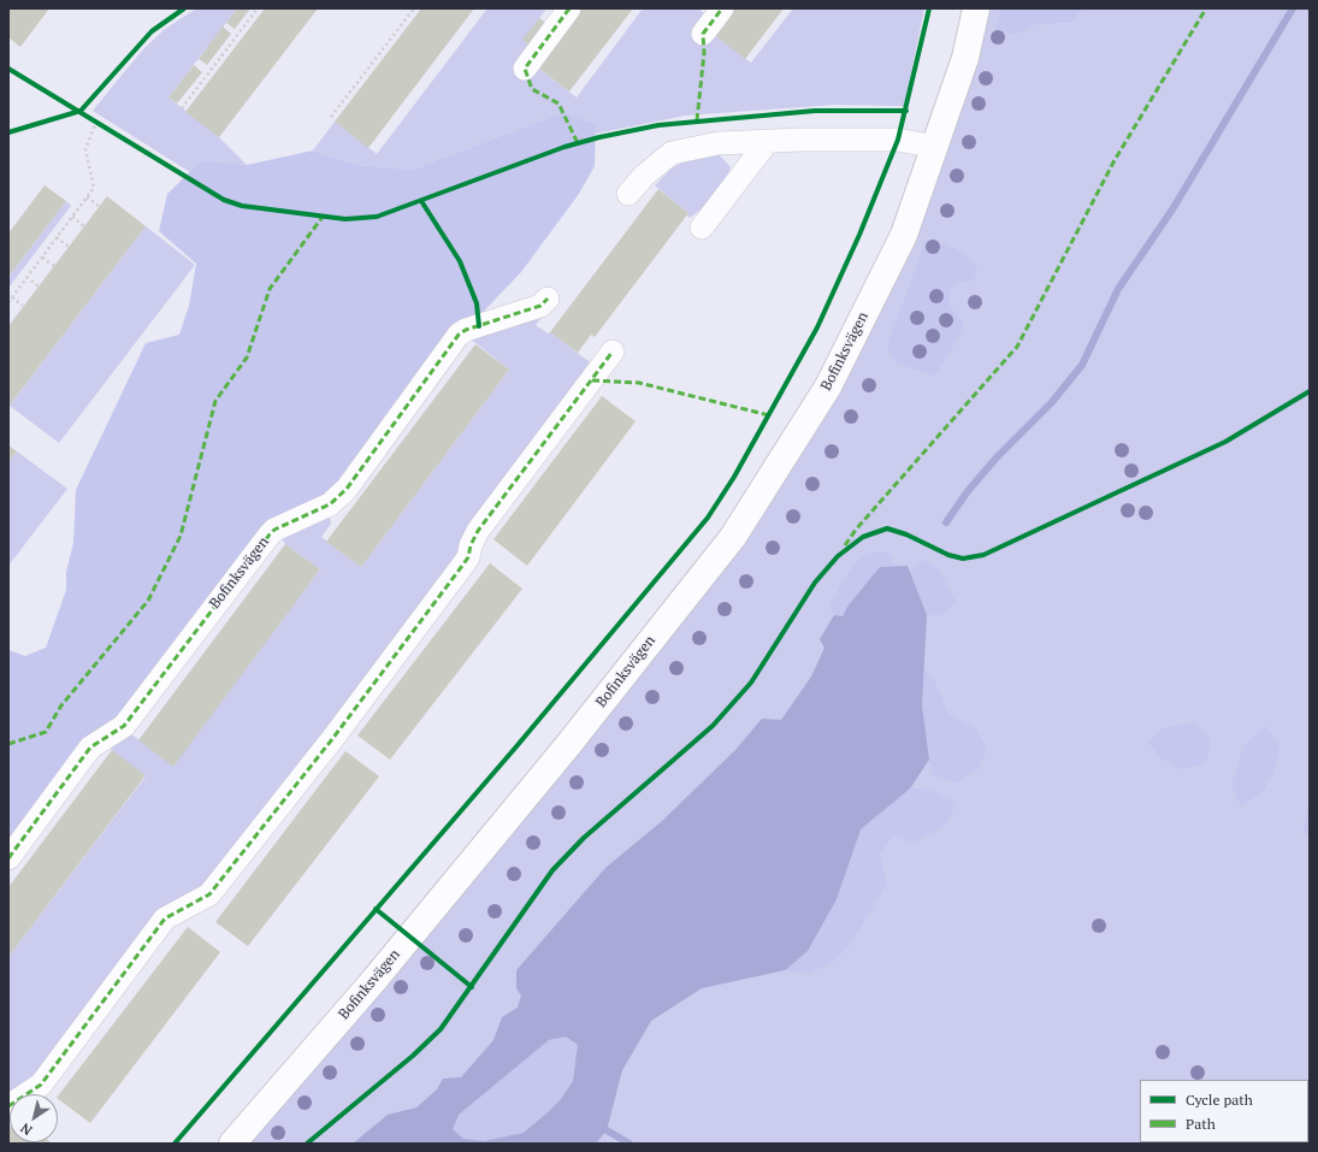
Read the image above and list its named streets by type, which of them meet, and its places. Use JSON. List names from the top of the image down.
{
  "streets": {
    "street": ["Bofinksvägen"]
  },
  "legend": ["Cycle path", "Path"],
  "north": "bottom left"
}
